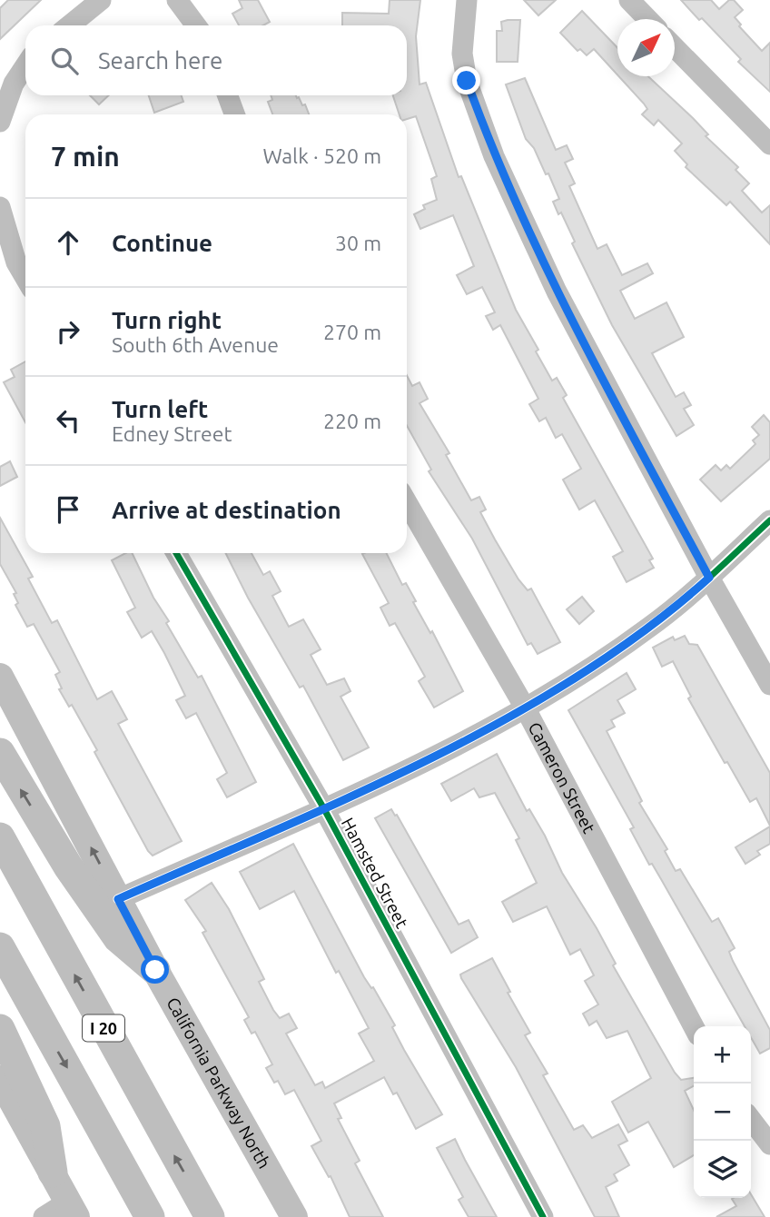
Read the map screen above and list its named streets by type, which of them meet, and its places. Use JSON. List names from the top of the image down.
{
  "streets": {
    "highway": ["I 20"],
    "main road": ["California Parkway North"],
    "street": ["Cameron Street", "Hamsted Street"]
  },
  "one_way": ["California Parkway North"],
  "north": "top right",
  "page": {
    "search": "Search here",
    "heading": ["7 min", "Walk · 520 m"],
    "list": [
      ["Continue", "30 m"],
      ["Turn right", "South 6th Avenue", "270 m"],
      ["Turn left", "Edney Street", "220 m"],
      "Arrive at destination"
    ],
    "map_buttons": ["+", "−"]
  }
}
